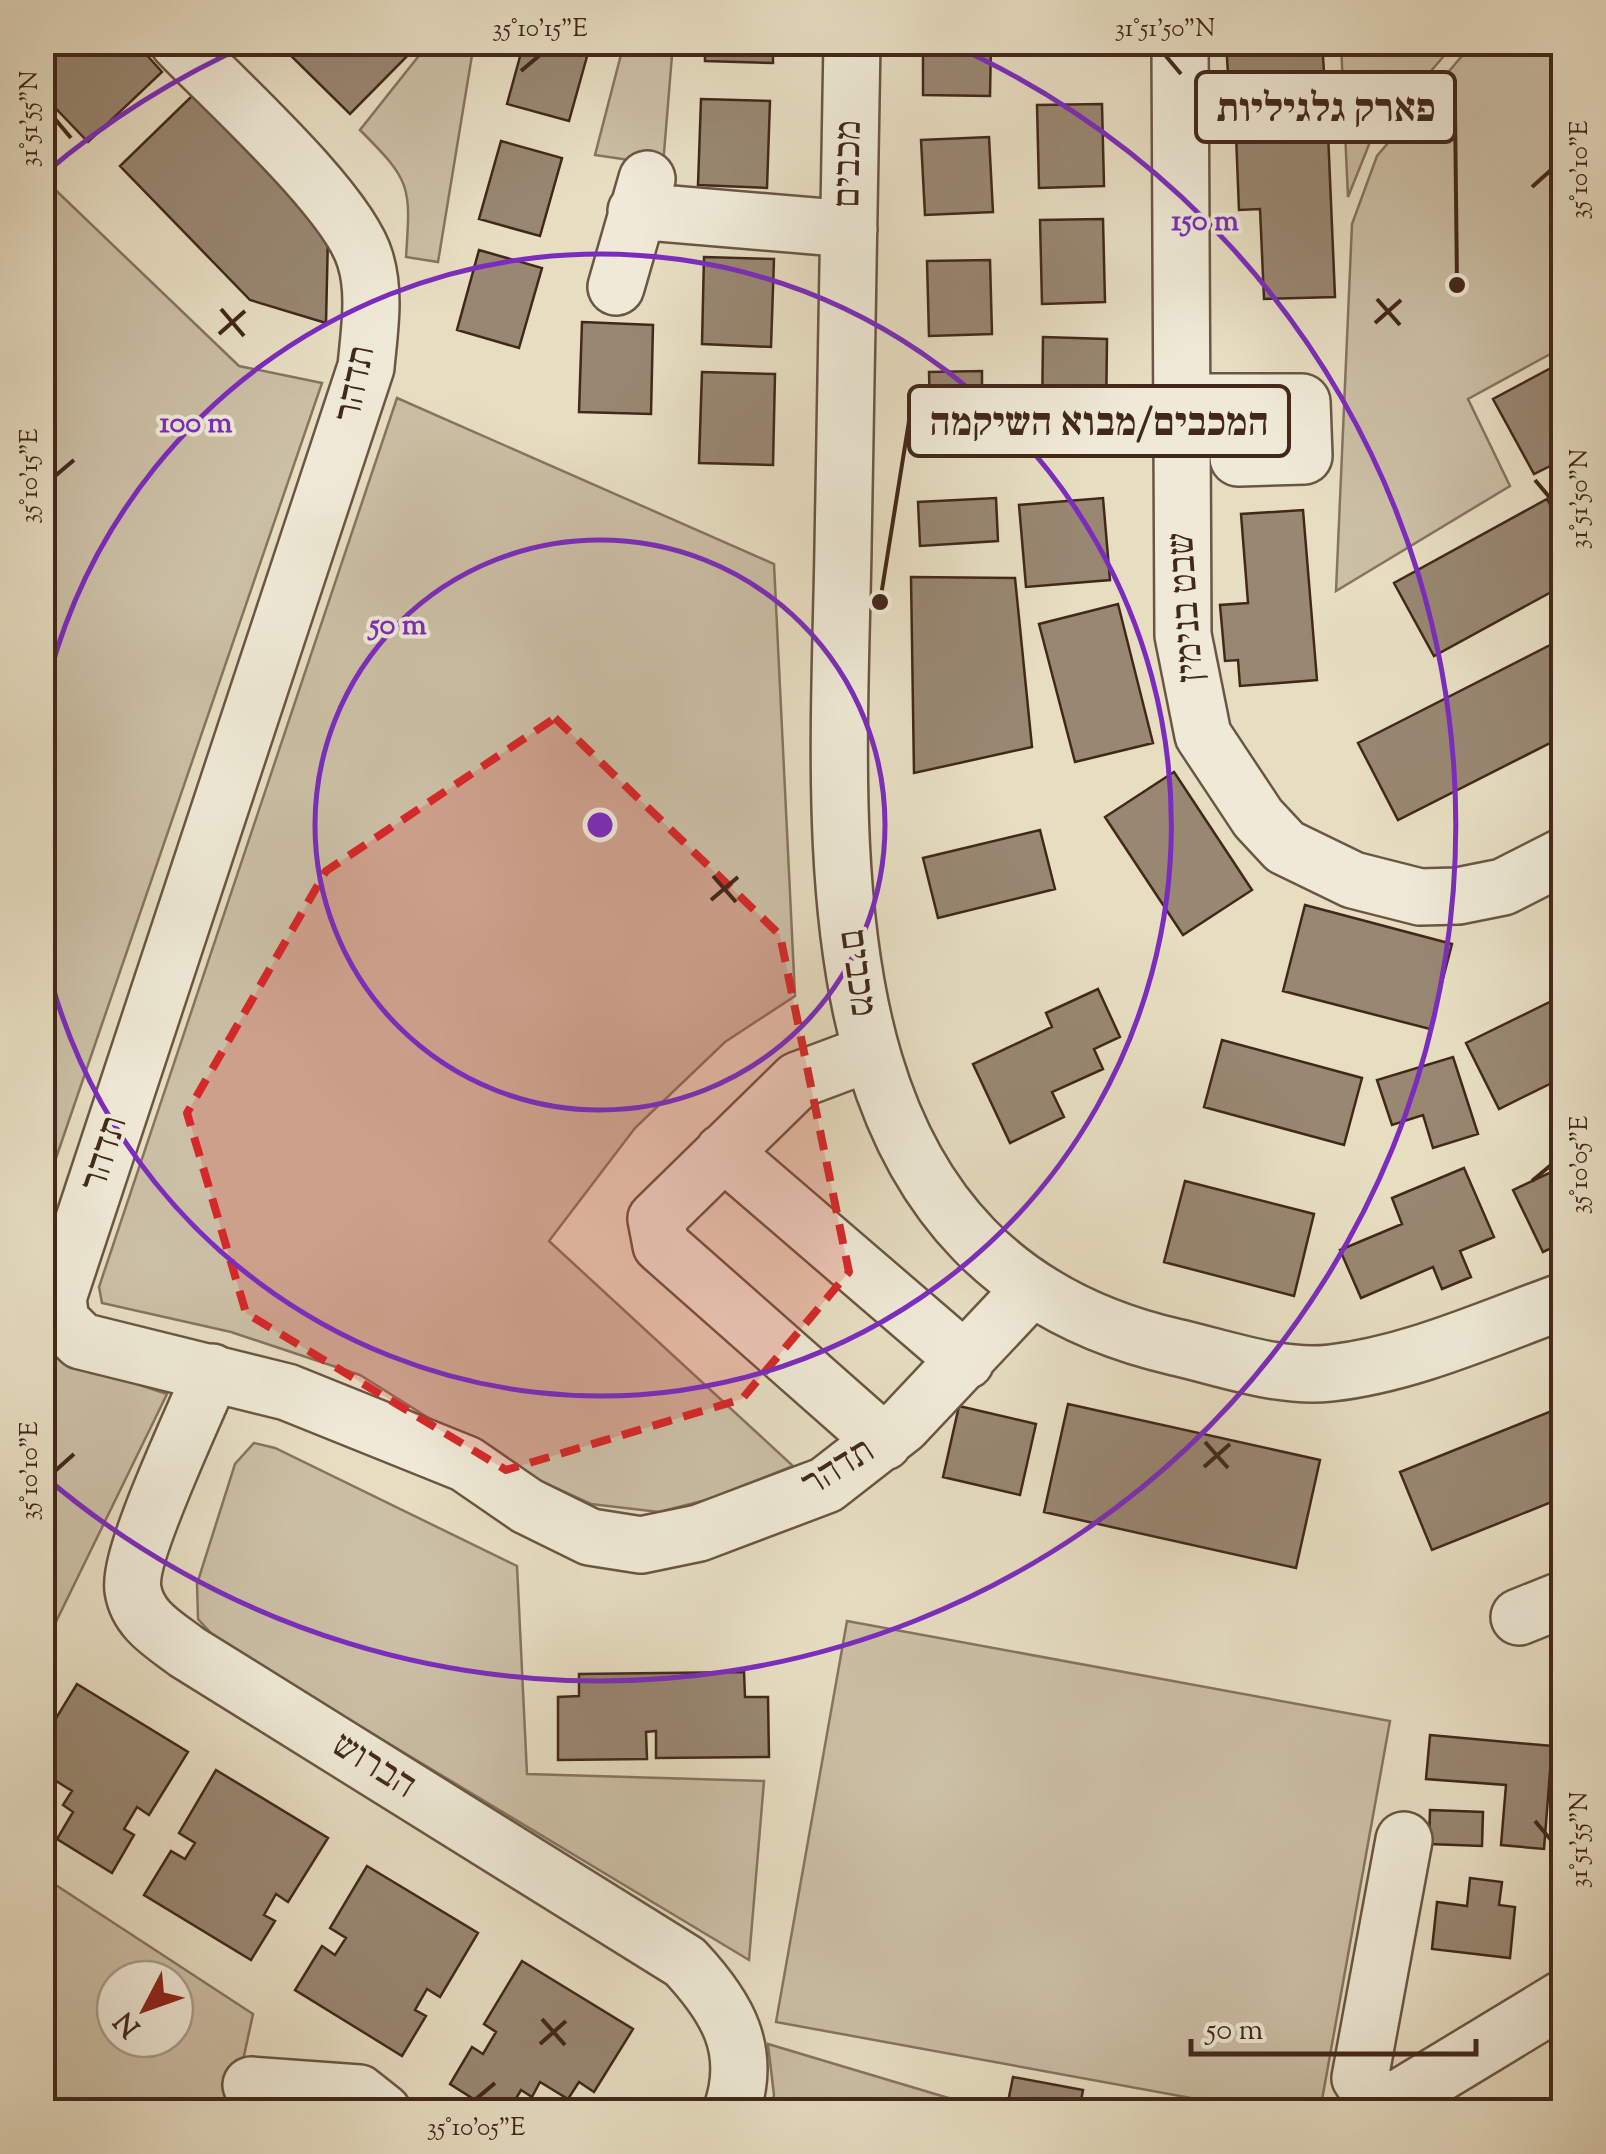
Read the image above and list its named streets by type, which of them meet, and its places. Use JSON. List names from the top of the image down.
{
  "streets": {
    "street": [
      "מכבים",
      "תדהר",
      "שבט בנימין",
      "הברוש"
    ]
  },
  "crossings": [
    ["מכבים", "תדהר"],
    ["תדהר", "הברוש"]
  ],
  "places": ["פארק גלגיליות", "המכבים/מבוא השיקמה"],
  "scale_bar": "50 m",
  "north": "bottom left",
  "coordinates": [
    "35°10'15\"E",
    "31°51'50\"N",
    "31°51'55\"N",
    "35°10'10\"E",
    "35°10'05\"E"
  ],
  "rings": ["150 m", "100 m", "50 m"]
}
